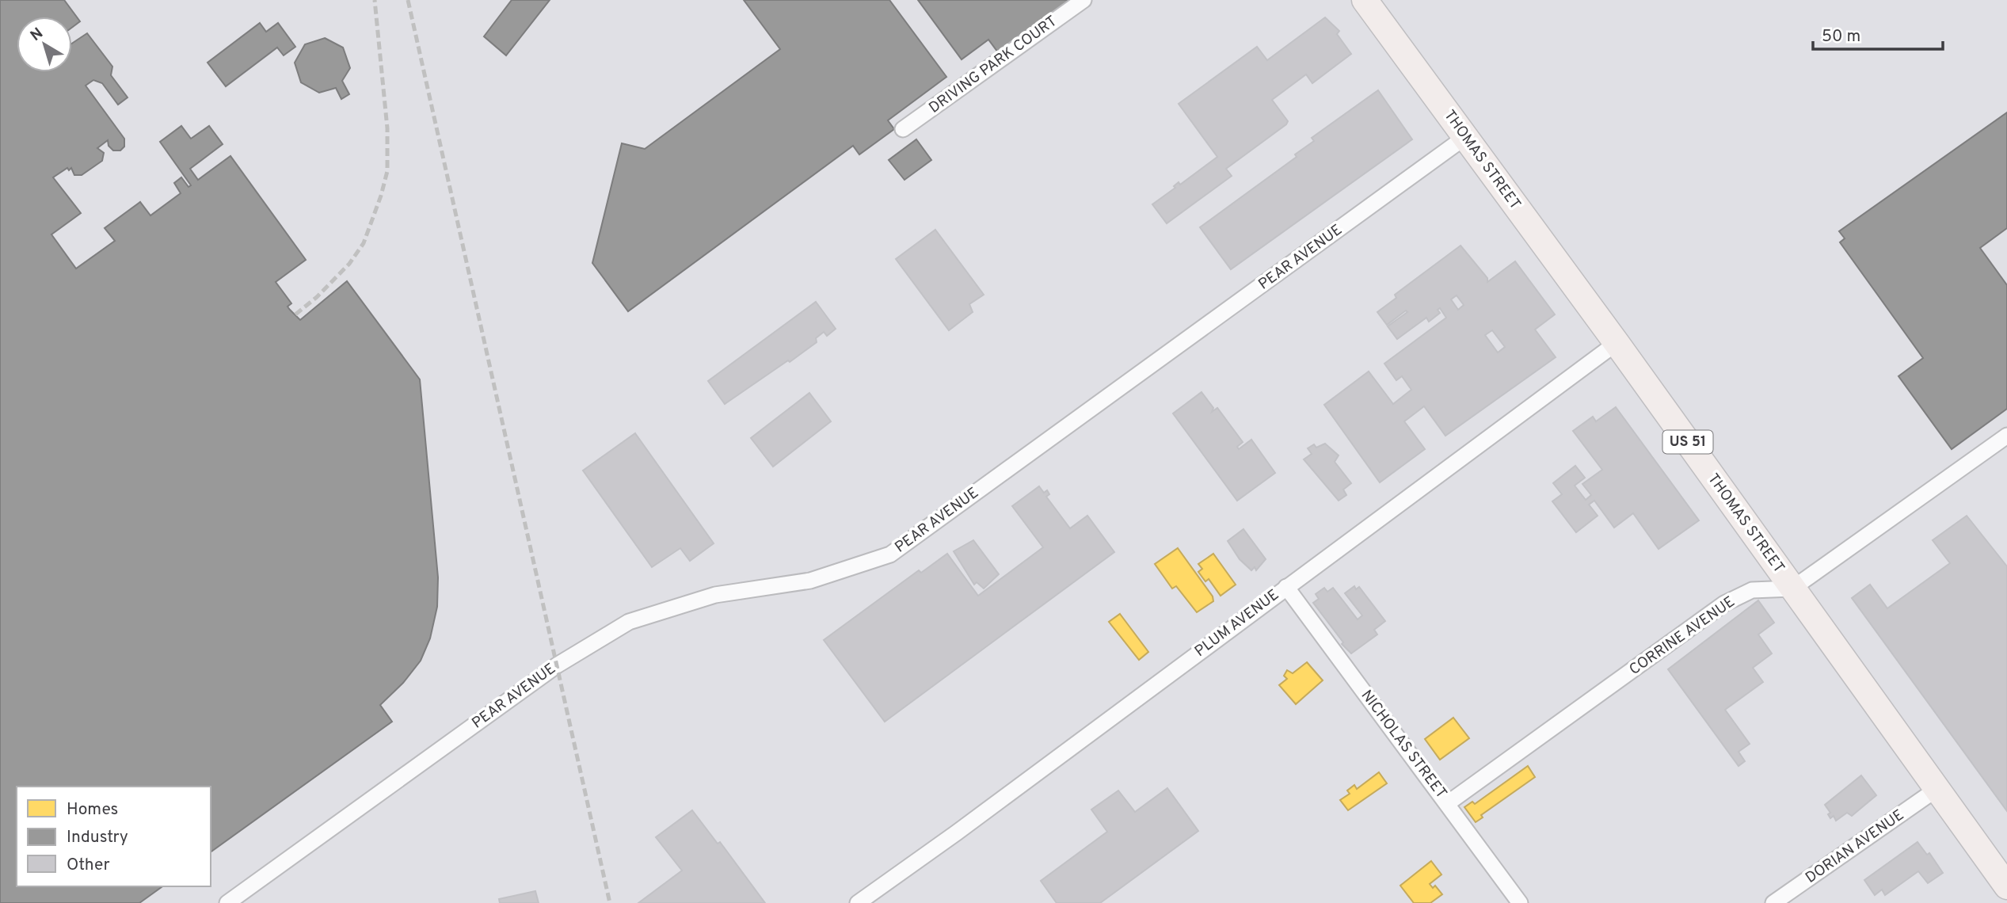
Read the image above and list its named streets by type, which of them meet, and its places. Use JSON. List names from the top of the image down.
{
  "streets": {
    "main road": ["THOMAS STREET", "US 51"],
    "street": [
      "DRIVING PARK COURT",
      "PEAR AVENUE",
      "PLUM AVENUE",
      "CORRINE AVENUE",
      "NICHOLAS STREET",
      "DORIAN AVENUE"
    ]
  },
  "crossings": [
    ["THOMAS STREET", "PEAR AVENUE"],
    ["THOMAS STREET", "PLUM AVENUE"],
    ["THOMAS STREET", "CORRINE AVENUE"],
    ["THOMAS STREET", "DORIAN AVENUE"],
    ["PLUM AVENUE", "NICHOLAS STREET"],
    ["CORRINE AVENUE", "NICHOLAS STREET"]
  ],
  "legend": ["Homes", "Industry", "Other"],
  "scale_bar": "50 m",
  "north": "top left"
}
